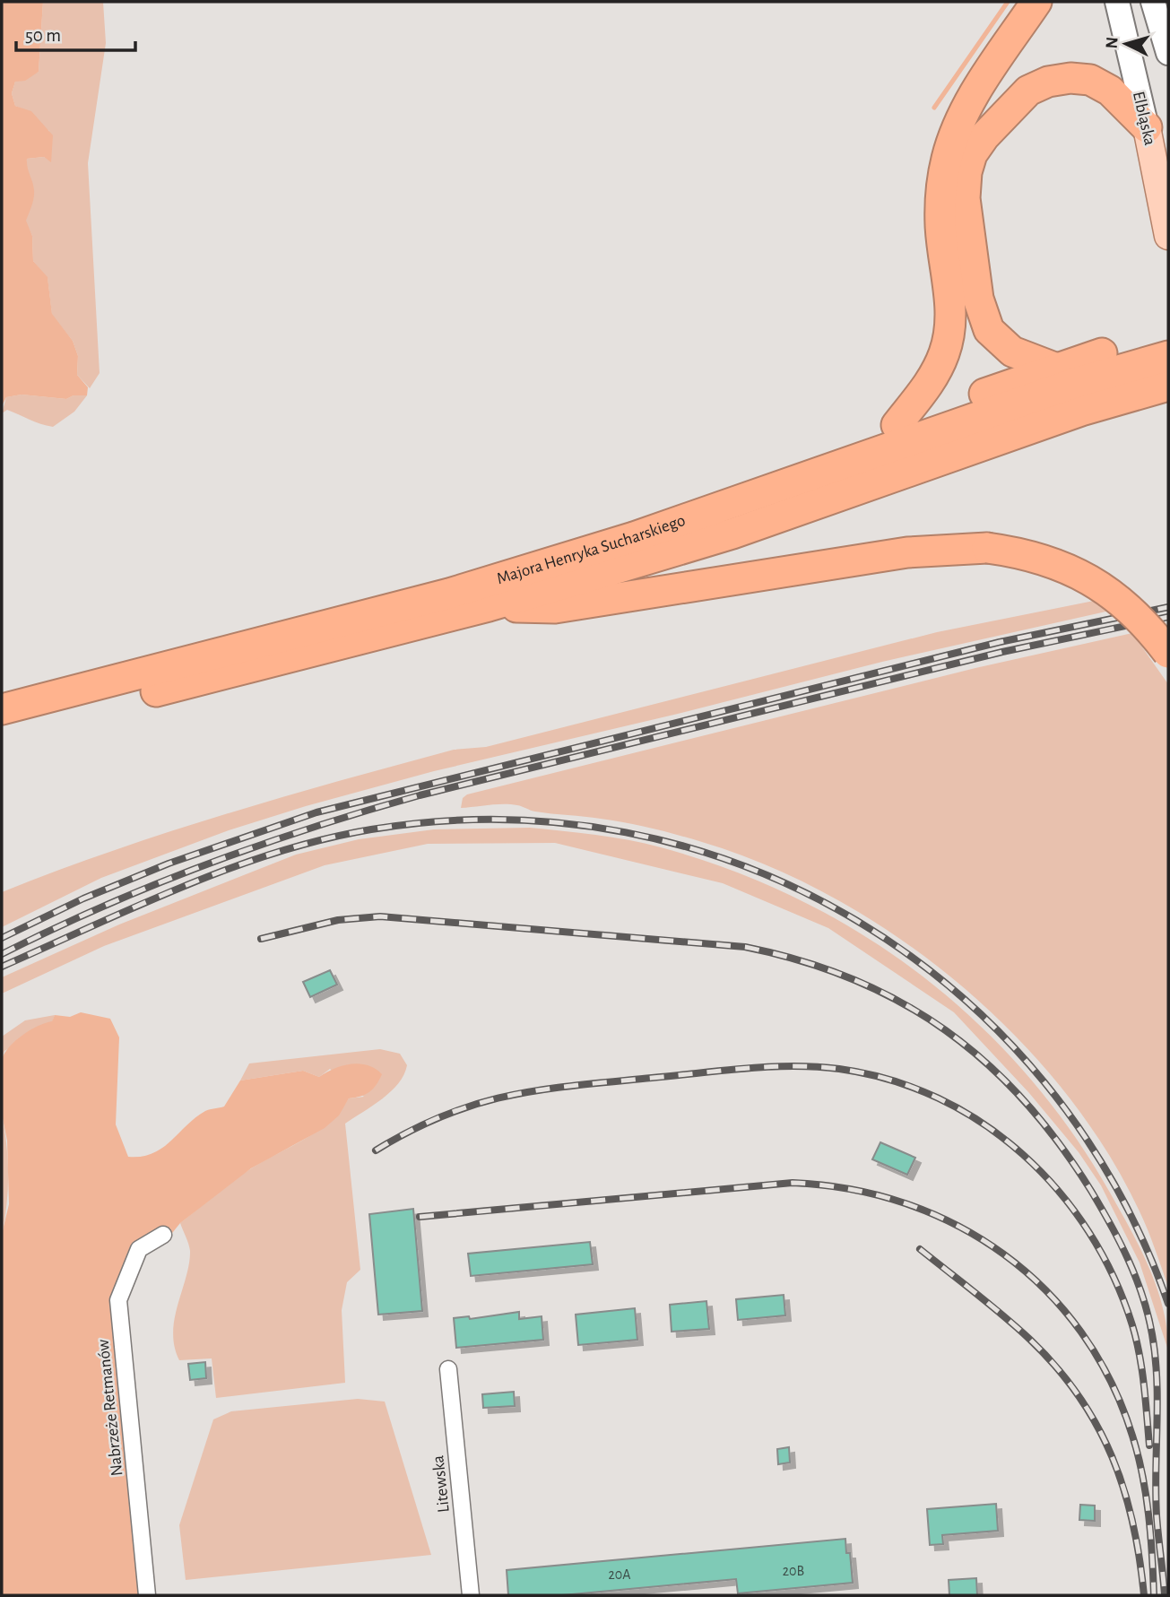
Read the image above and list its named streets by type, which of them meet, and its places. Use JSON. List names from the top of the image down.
{
  "streets": {
    "highway": ["Majora Henryka Sucharskiego"],
    "main road": ["Elbląska"],
    "street": ["Nabrzeże Retmanów", "Litewska"]
  },
  "house_numbers": ["20B", "20A"],
  "scale_bar": "50 m",
  "north": "left"
}
